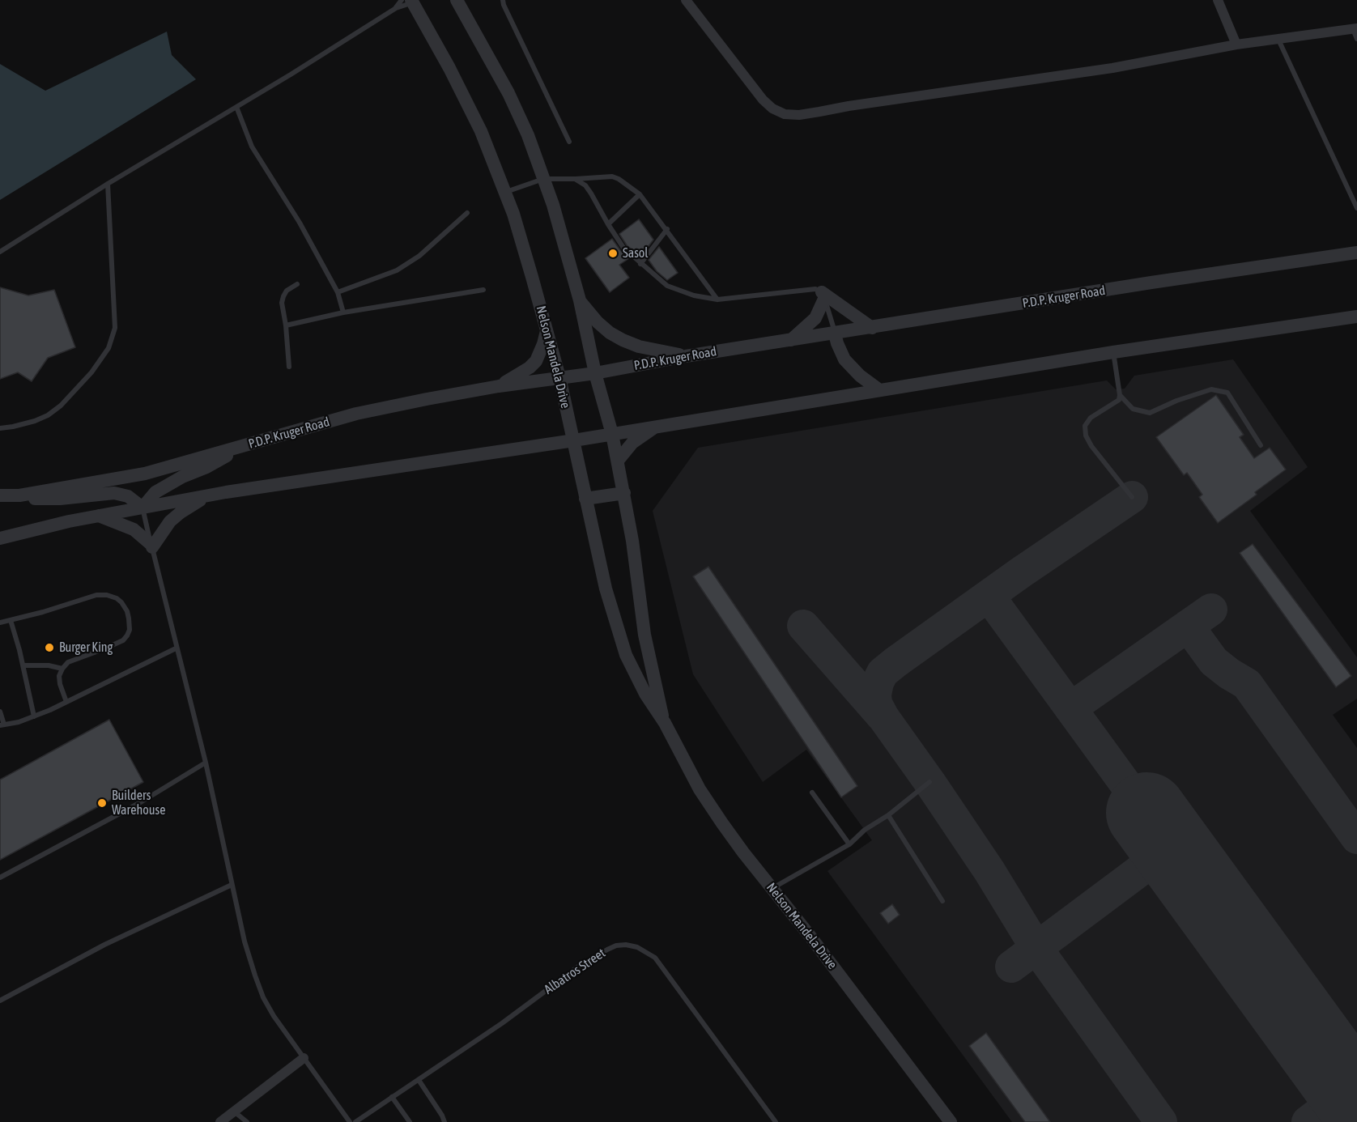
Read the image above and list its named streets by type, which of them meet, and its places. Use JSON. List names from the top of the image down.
{
  "streets": {
    "street": ["P.D.P. Kruger Road", "Nelson Mandela Drive"],
    "lane": ["Albatros Street"]
  },
  "crossings": [
    ["P.D.P. Kruger Road", "Nelson Mandela Drive"]
  ],
  "places": ["Sasol", "Burger King", "Builders Warehouse"]
}
